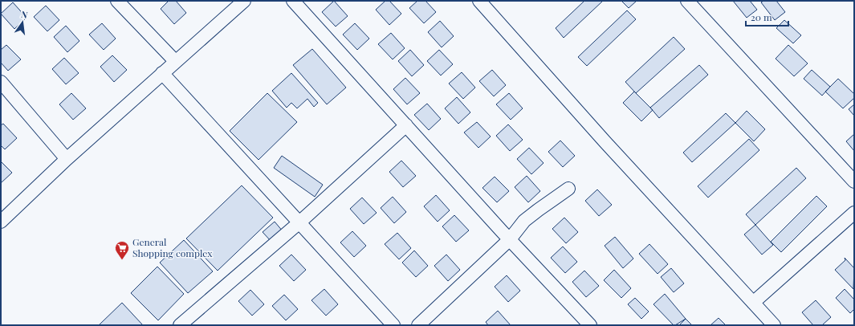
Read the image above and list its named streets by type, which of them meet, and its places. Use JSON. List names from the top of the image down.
{
  "places": {
    "supermarket": ["General Shopping complex"]
  },
  "scale_bar": "20 m",
  "north": "top"
}
